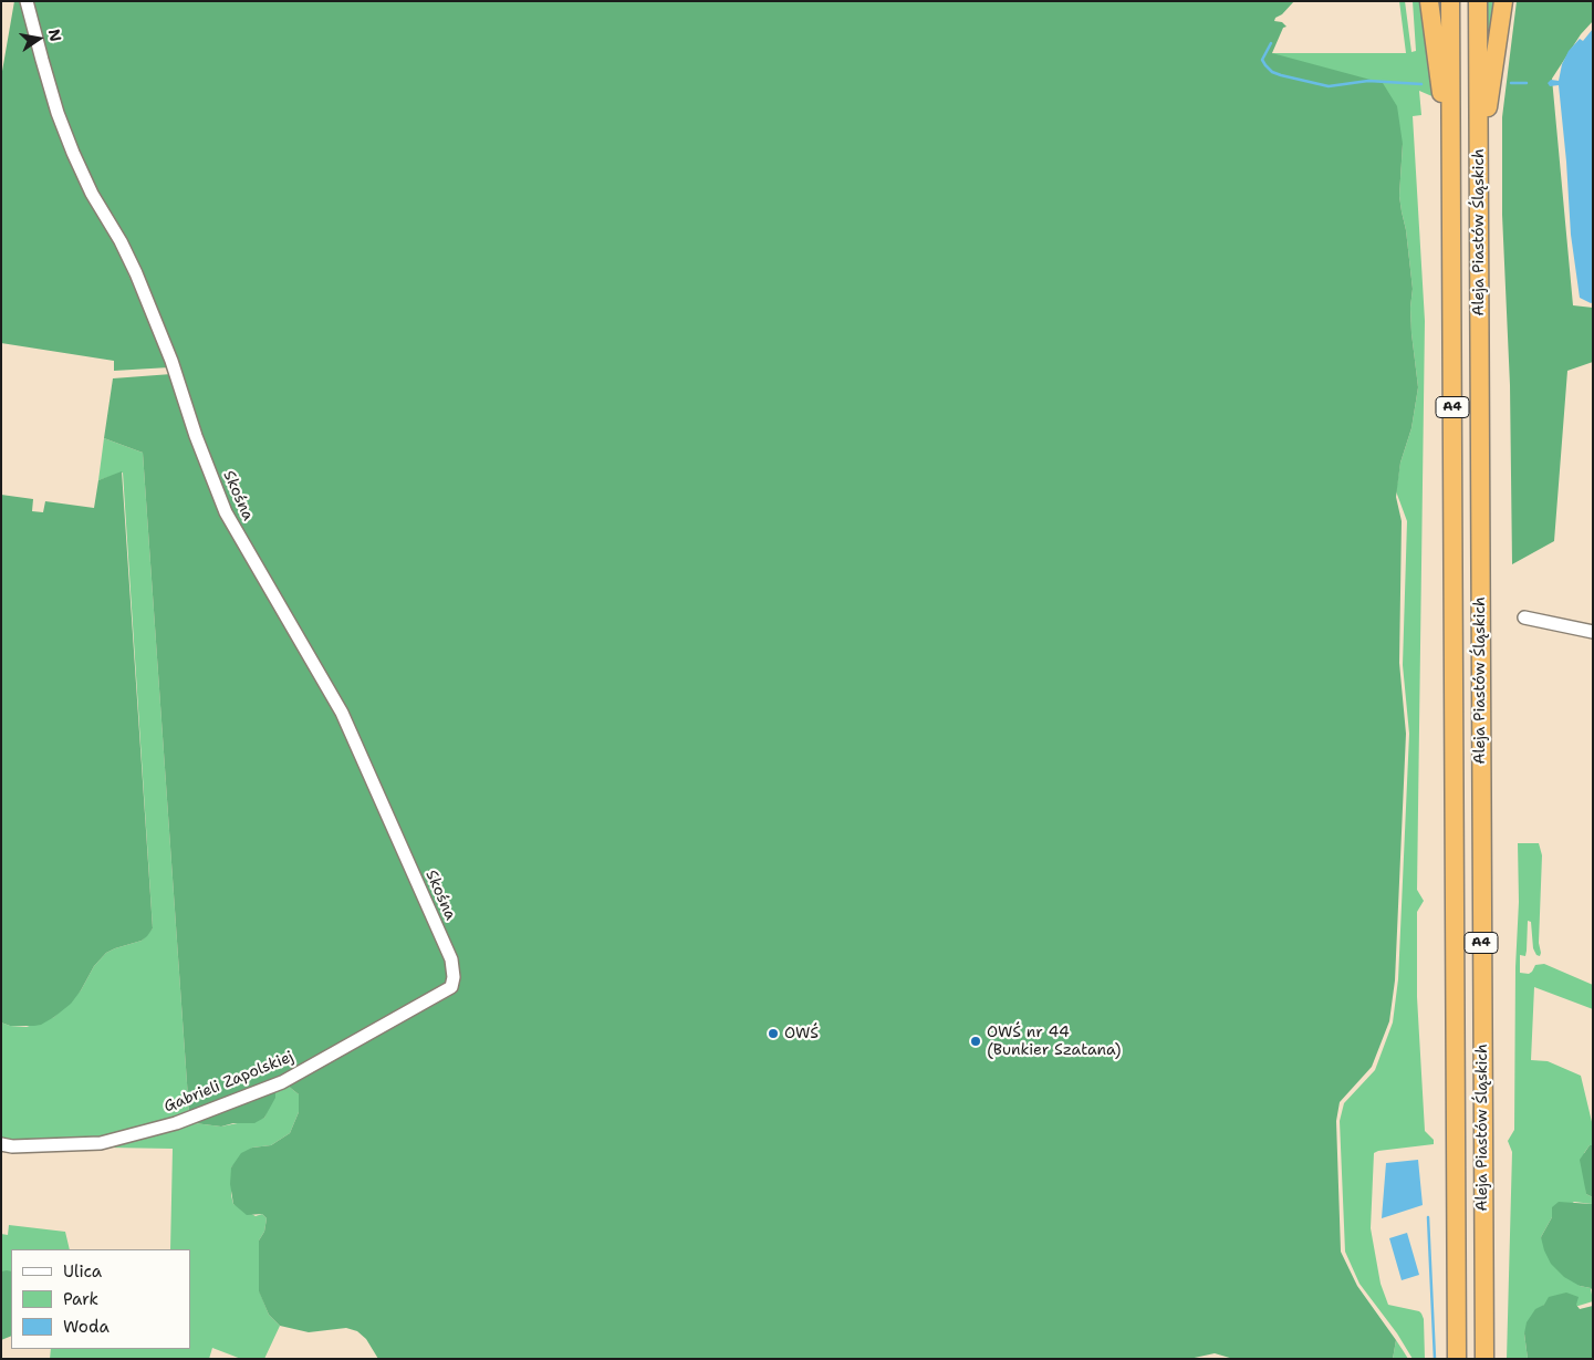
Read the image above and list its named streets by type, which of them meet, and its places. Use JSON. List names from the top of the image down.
{
  "streets": {
    "highway": ["Aleja Piastów Śląskich", "A4"],
    "street": ["Skośna", "Gabrieli Zapolskiej"]
  },
  "crossings": [
    ["Skośna", "Gabrieli Zapolskiej"]
  ],
  "places": ["OWŚ", "OWŚ nr 44 (Bunkier Szatana)"],
  "legend": ["Ulica", "Park", "Woda"],
  "north": "right"
}
